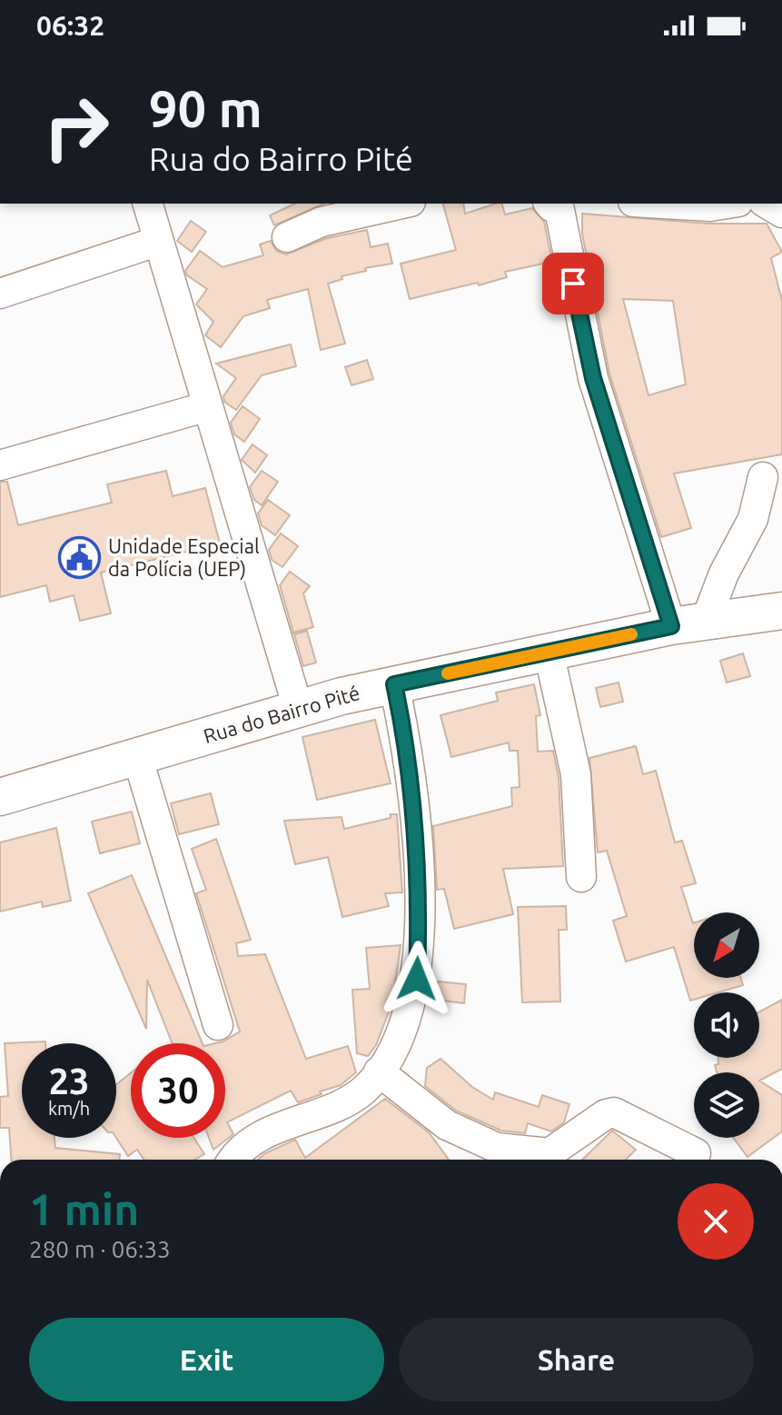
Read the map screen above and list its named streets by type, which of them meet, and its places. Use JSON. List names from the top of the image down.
{
  "streets": {
    "main road": ["Rua do Bairro Pité"]
  },
  "places": {
    "public building": ["Unidade Especial da Polícia (UEP)"]
  },
  "north": "bottom left",
  "page": {
    "status": "06:32",
    "turn": ["90 m", "Rua do Bairro Pité"],
    "speed": "23 km/h",
    "limit": "30",
    "heading": ["1 min", "280 m · 06:33"],
    "buttons": ["Exit", "Share"]
  }
}
